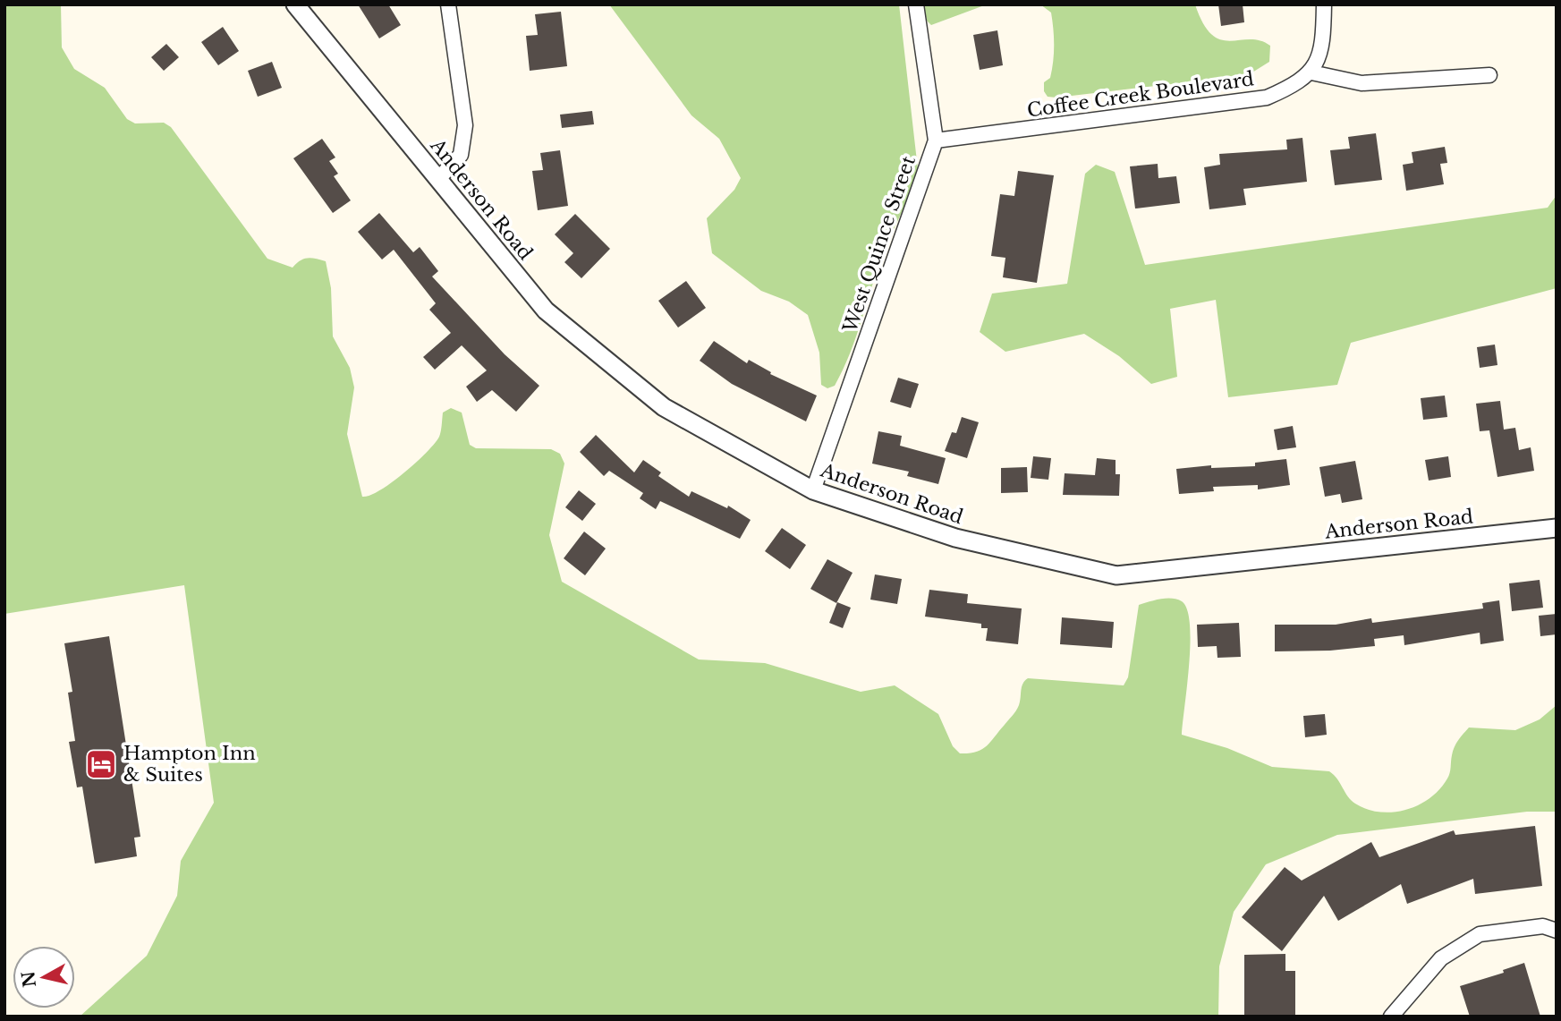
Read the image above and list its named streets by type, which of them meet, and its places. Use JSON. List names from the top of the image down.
{
  "streets": {
    "street": ["Coffee Creek Boulevard", "Anderson Road", "West Quince Street"]
  },
  "crossings": [
    ["Coffee Creek Boulevard", "West Quince Street"],
    ["Anderson Road", "West Quince Street"]
  ],
  "places": {
    "hotel": ["Hampton Inn & Suites"]
  },
  "north": "left"
}
